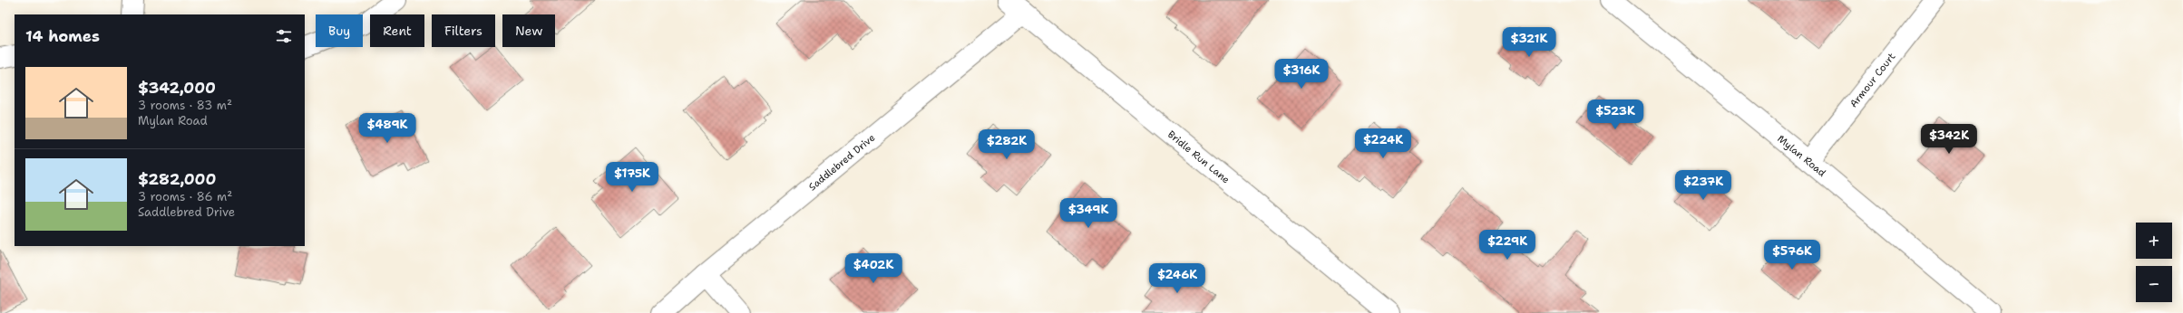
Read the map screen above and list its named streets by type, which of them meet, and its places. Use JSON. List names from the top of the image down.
{
  "streets": {
    "street": [
      "Armour Court",
      "Mylan Road",
      "Bridle Run Lane",
      "Saddlebred Drive"
    ]
  },
  "crossings": [
    ["Armour Court", "Mylan Road"],
    ["Bridle Run Lane", "Saddlebred Drive"]
  ],
  "page": {
    "chip": [
      "Buy",
      "Rent",
      "Filters",
      "New"
    ],
    "heading": "14 homes",
    "price": [
      "$321K",
      "$316K",
      "$523K",
      "$489K",
      "$342K",
      "$224K",
      "$282K",
      "$175K",
      "$237K",
      "$349K",
      "$229K",
      "$576K",
      "$402K",
      "$246K"
    ],
    "list": [
      {
        "name": "$342,000",
        "note": "3 rooms · 83 m² · Mylan Road"
      },
      {
        "name": "$282,000",
        "note": "3 rooms · 86 m² · Saddlebred Drive"
      }
    ],
    "map_buttons": ["+", "−"]
  }
}
